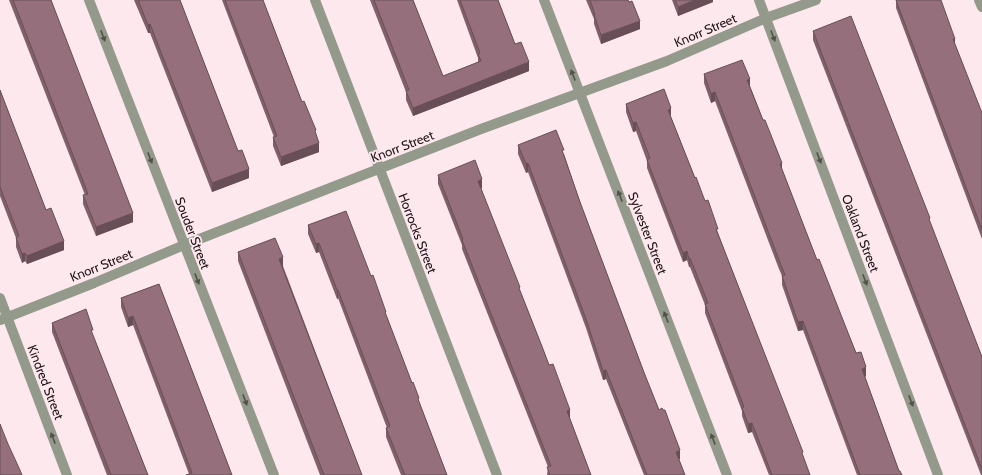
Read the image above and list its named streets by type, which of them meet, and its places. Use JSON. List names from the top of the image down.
{
  "streets": {
    "street": [
      "Knorr Street",
      "Souder Street",
      "Horrocks Street",
      "Sylvester Street",
      "Oakland Street",
      "Kindred Street"
    ]
  },
  "crossings": [
    ["Knorr Street", "Souder Street"],
    ["Knorr Street", "Horrocks Street"],
    ["Knorr Street", "Sylvester Street"],
    ["Knorr Street", "Oakland Street"],
    ["Knorr Street", "Kindred Street"]
  ],
  "one_way": [
    "Souder Street",
    "Sylvester Street",
    "Oakland Street",
    "Kindred Street"
  ]
}
